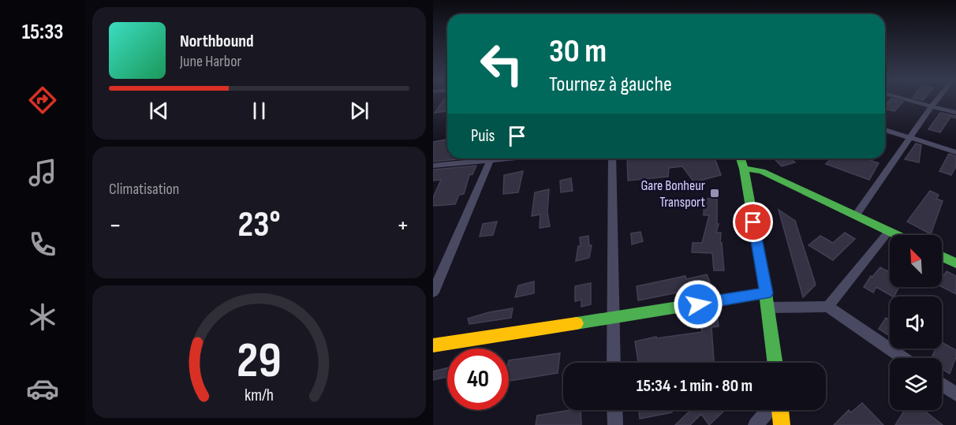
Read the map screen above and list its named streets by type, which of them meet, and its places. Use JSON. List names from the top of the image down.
{
  "places": {
    "transit": ["Gare Bonheur Transport"]
  },
  "north": "top left",
  "page": {
    "tabs": "15:33",
    "turn": ["30 m", "Tournez à gauche"],
    "song": ["Northbound", "June Harbor"],
    "then": "Puis",
    "tile": "Climatisation",
    "heat": ["−", "23°", "+"],
    "limit": "40",
    "trip": "15:34 · 1 min · 80 m",
    "gauge": ["29", "km/h"]
  }
}
